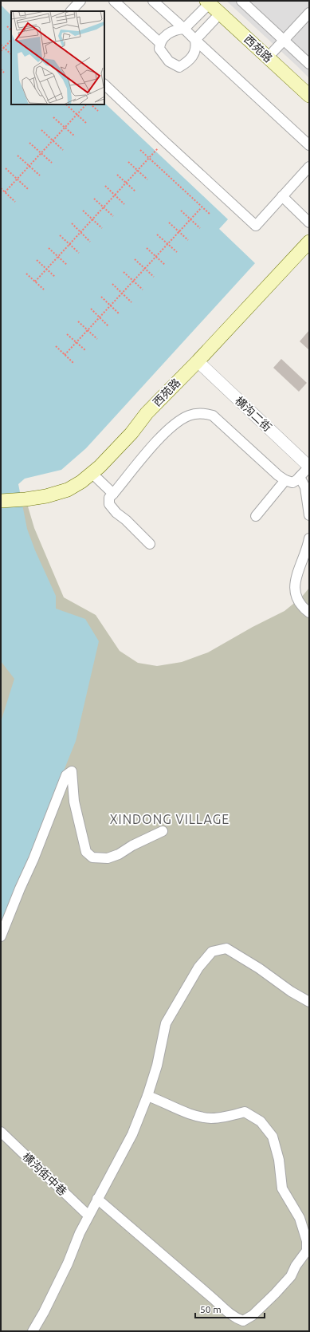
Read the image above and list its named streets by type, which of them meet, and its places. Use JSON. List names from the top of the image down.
{
  "streets": {
    "main road": ["西苑路"],
    "street": ["横沟二街", "横沟街中巷"]
  },
  "crossings": [
    ["西苑路", "横沟二街"]
  ],
  "districts": ["XINDONG VILLAGE"],
  "scale_bar": "50 m"
}
